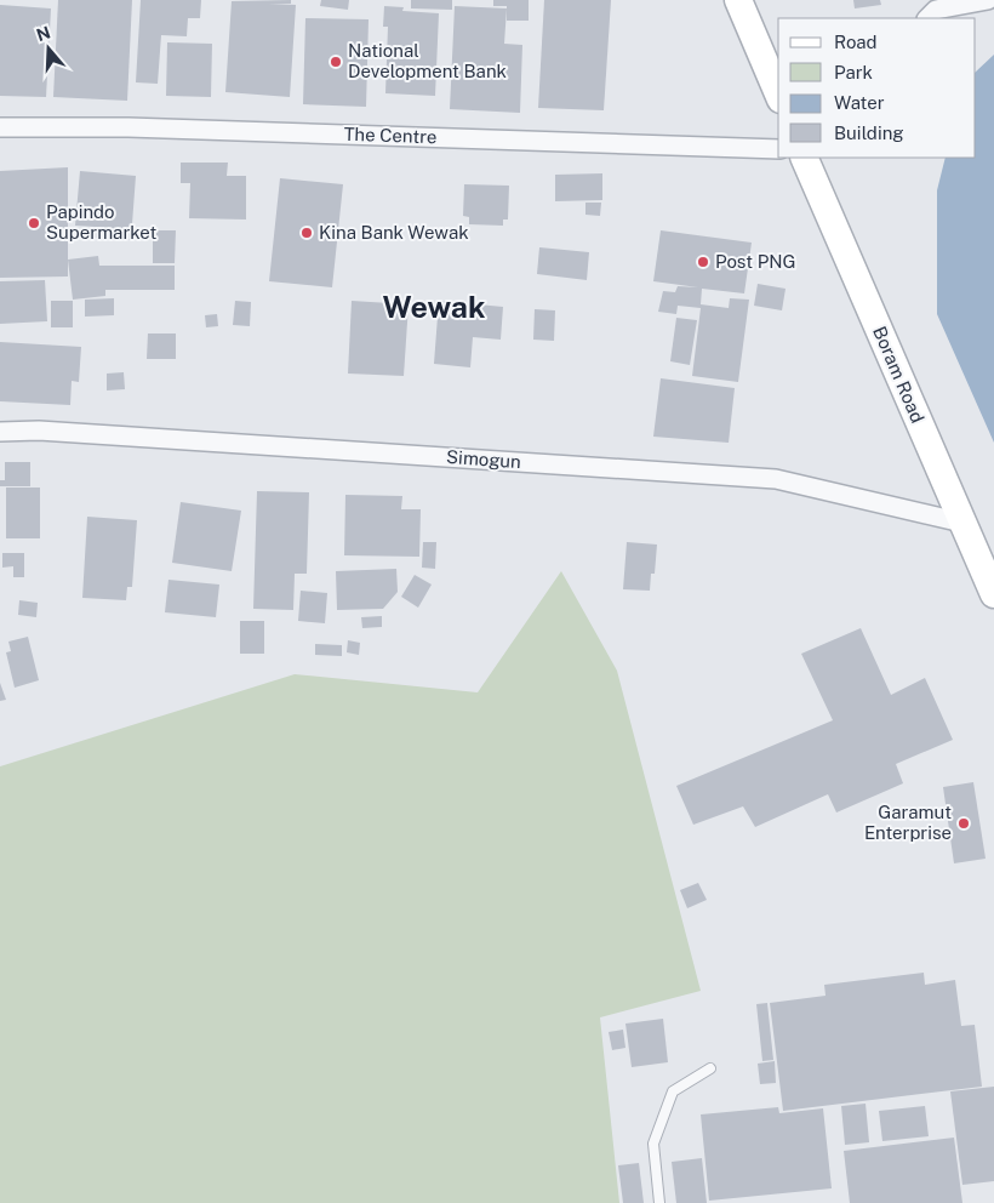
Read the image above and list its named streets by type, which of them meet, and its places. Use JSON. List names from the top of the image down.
{
  "streets": {
    "street": ["The Centre", "Boram Road", "Simogun"]
  },
  "crossings": [
    ["Boram Road", "Simogun"]
  ],
  "districts": ["Wewak"],
  "places": [
    "National Development Bank",
    "Papindo Supermarket",
    "Kina Bank Wewak",
    "Post PNG",
    "Garamut Enterprise"
  ],
  "legend": [
    "Road",
    "Park",
    "Water",
    "Building"
  ],
  "north": "top"
}
